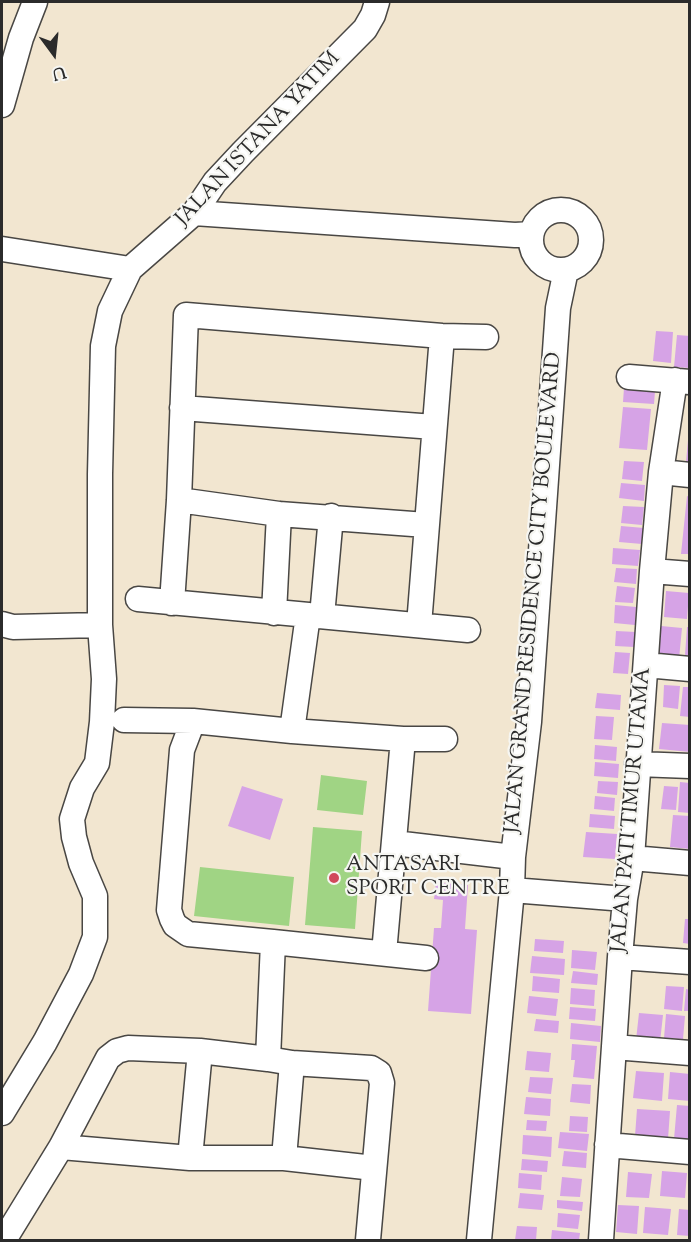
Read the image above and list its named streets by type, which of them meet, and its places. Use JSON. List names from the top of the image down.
{
  "streets": {
    "street": ["JALAN ISTANA YATIM", "JALAN GRAND RESIDENCE CITY BOULEVARD", "JALAN PATI TIMUR UTAMA"]
  },
  "places": ["ANTASARI SPORT CENTRE"],
  "north": "bottom"
}
